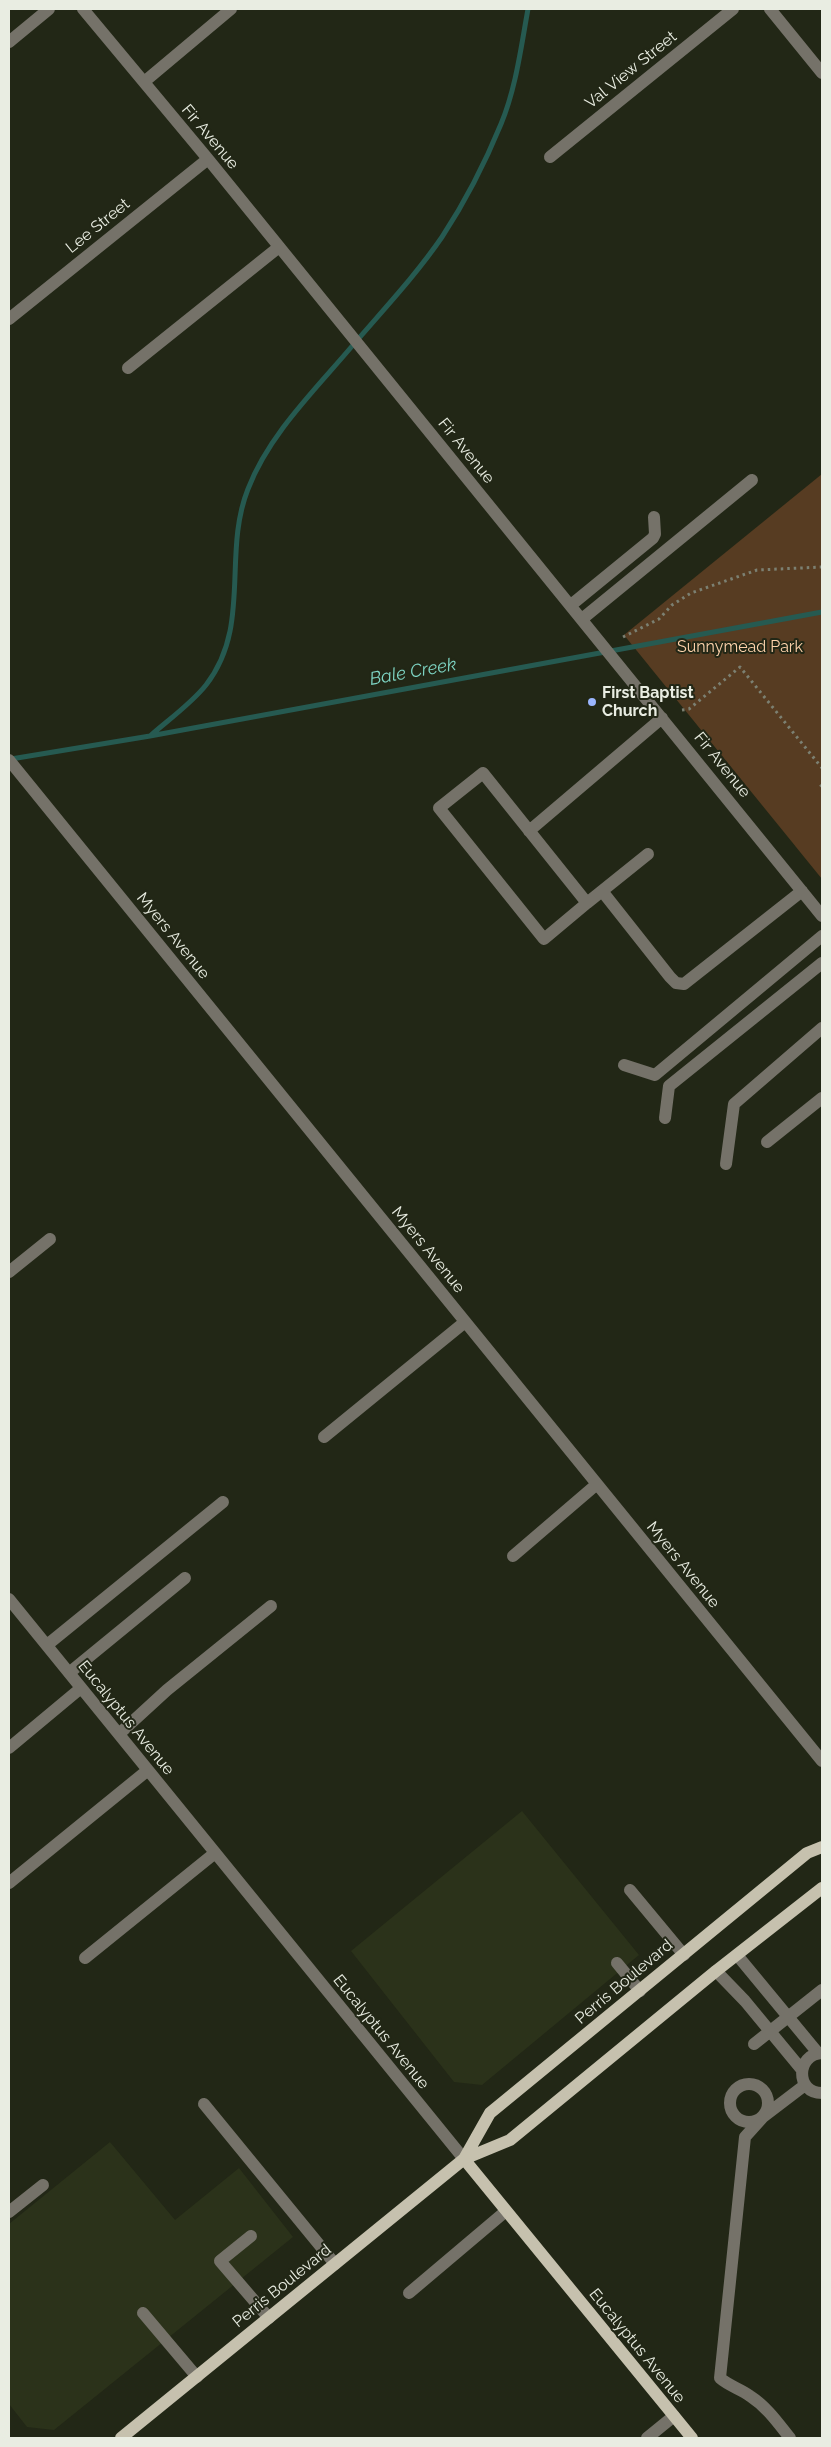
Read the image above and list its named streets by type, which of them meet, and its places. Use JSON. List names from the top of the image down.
{
  "streets": {
    "main road": ["Eucalyptus Avenue", "Perris Boulevard"],
    "street": [
      "Val View Street",
      "Fir Avenue",
      "Lee Street",
      "Myers Avenue"
    ]
  },
  "crossings": [
    ["Fir Avenue", "Lee Street"],
    ["Eucalyptus Avenue", "Perris Boulevard"]
  ],
  "water": ["Bale Creek"],
  "parks": ["Sunnymead Park"],
  "places": ["First Baptist Church"]
}
